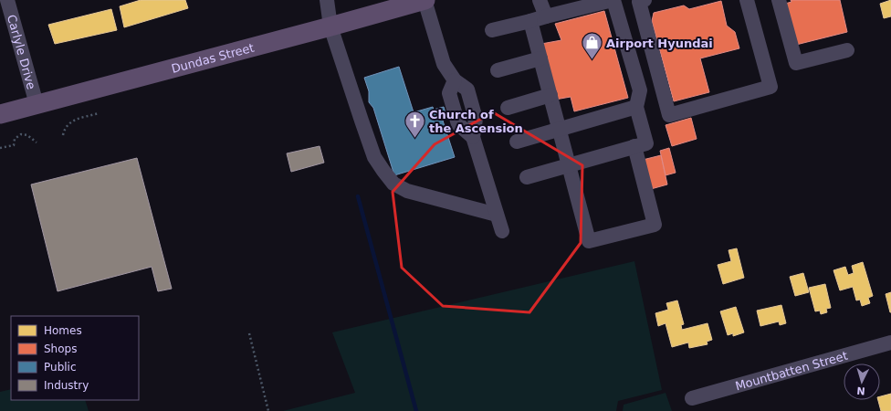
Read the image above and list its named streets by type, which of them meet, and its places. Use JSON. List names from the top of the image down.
{
  "streets": {
    "main road": ["Dundas Street"],
    "street": ["Carlyle Drive", "Mountbatten Street"]
  },
  "crossings": [
    ["Carlyle Drive", "Dundas Street"]
  ],
  "places": {
    "shop": ["Airport Hyundai"],
    "church": ["Church of the Ascension"]
  },
  "legend": [
    "Homes",
    "Shops",
    "Public",
    "Industry"
  ],
  "north": "bottom"
}
